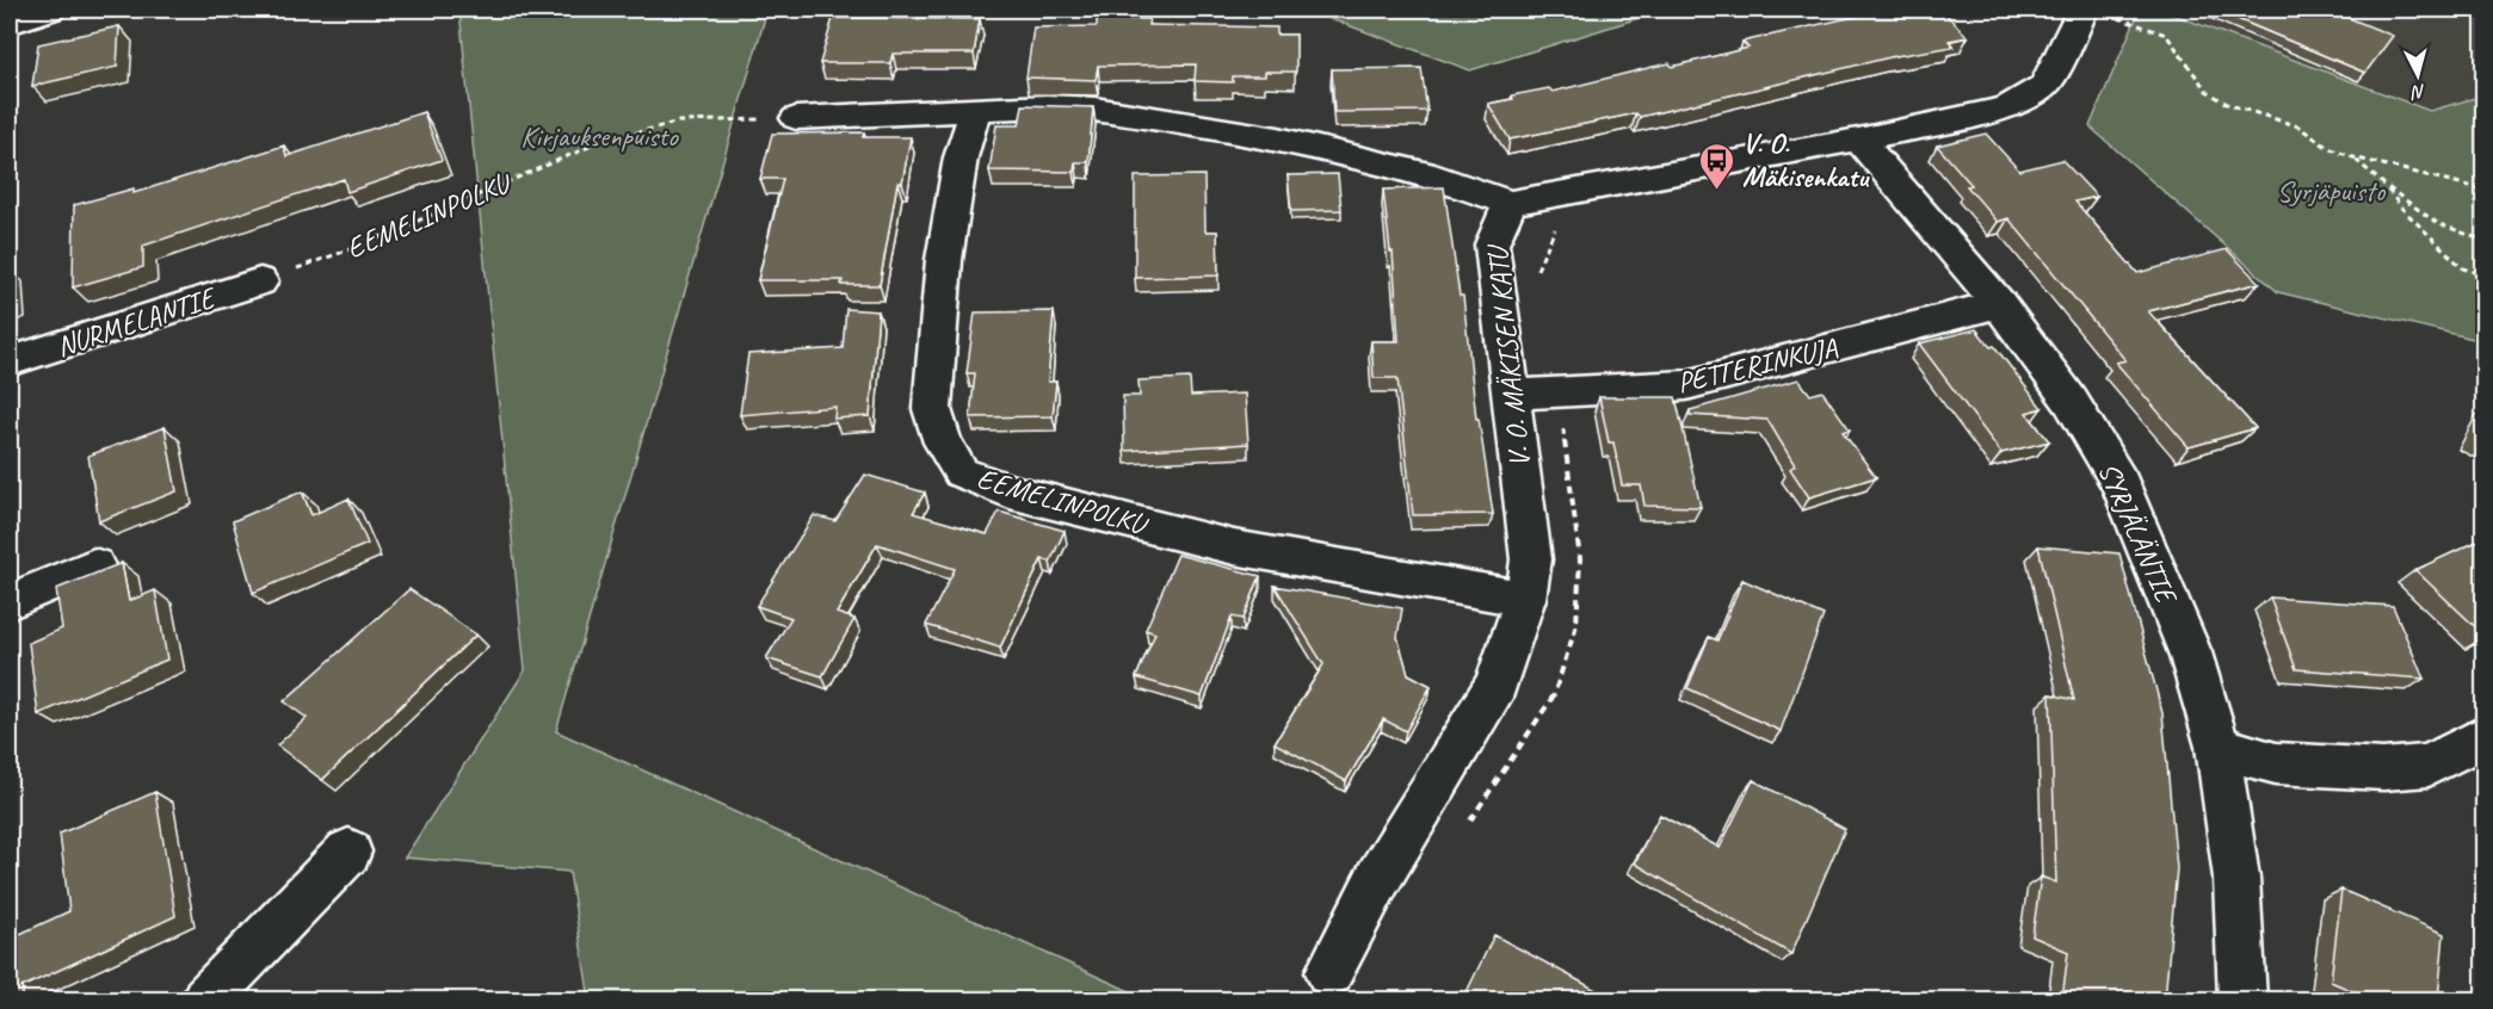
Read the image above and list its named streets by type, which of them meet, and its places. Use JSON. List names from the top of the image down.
{
  "streets": {
    "street": [
      "EEMELINPOLKU",
      "NURMELANTIE",
      "V. O. MÄKISEN KATU",
      "PETTERINKUJA",
      "SYRJÄLÄNTIE"
    ]
  },
  "crossings": [
    ["EEMELINPOLKU", "NURMELANTIE"],
    ["EEMELINPOLKU", "V. O. MÄKISEN KATU"],
    ["V. O. MÄKISEN KATU", "PETTERINKUJA"],
    ["PETTERINKUJA", "SYRJÄLÄNTIE"]
  ],
  "parks": ["Kirjauksenpuisto", "Syrjäpuisto"],
  "places": {
    "bus stop": ["V. O. Mäkisenkatu"]
  },
  "north": "bottom"
}
